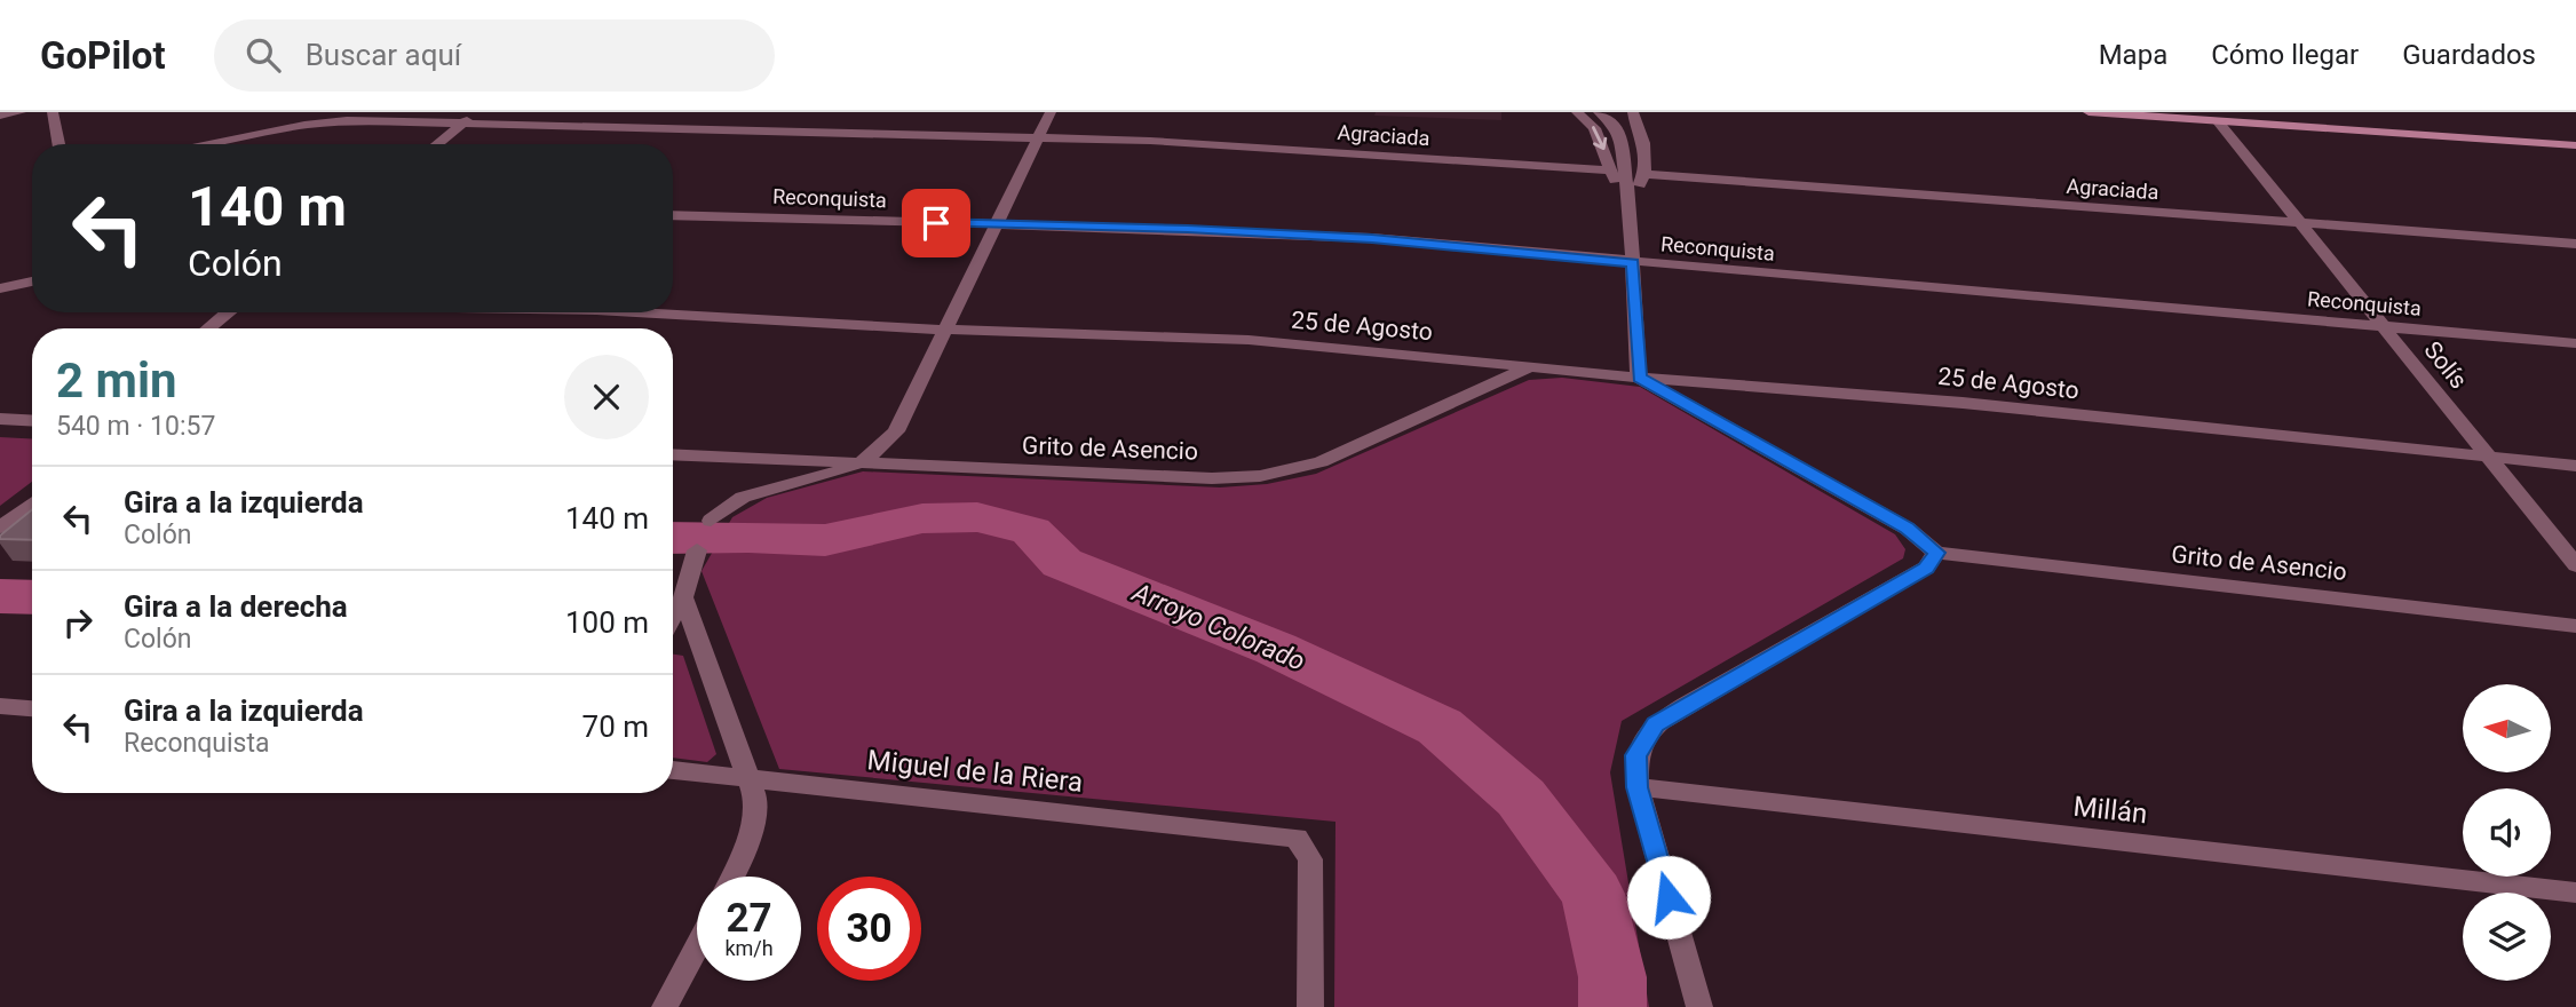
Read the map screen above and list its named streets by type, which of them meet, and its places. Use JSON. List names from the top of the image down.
{
  "streets": {
    "street": [
      "Agraciada",
      "Reconquista",
      "25 de Agosto",
      "Solís",
      "Grito de Asencio",
      "Miguel de la Riera",
      "Millán"
    ]
  },
  "crossings": [
    ["Agraciada", "Solís"],
    ["Reconquista", "Solís"],
    ["25 de Agosto", "Solís"],
    ["25 de Agosto", "Grito de Asencio"]
  ],
  "water": ["Arroyo Colorado"],
  "north": "left",
  "page": {
    "header": "GoPilot",
    "search": "Buscar aquí",
    "nav": ["Mapa", "Cómo llegar", "Guardados"],
    "turn": ["140 m", "Colón"],
    "heading": ["2 min", "540 m · 10:57"],
    "list": [
      {
        "name": "Gira a la izquierda",
        "note": "Colón",
        "value": "140 m"
      },
      {
        "name": "Gira a la derecha",
        "note": "Colón",
        "value": "100 m"
      },
      {
        "name": "Gira a la izquierda",
        "note": "Reconquista",
        "value": "70 m"
      }
    ],
    "speed": "27 km/h",
    "limit": "30"
  }
}
